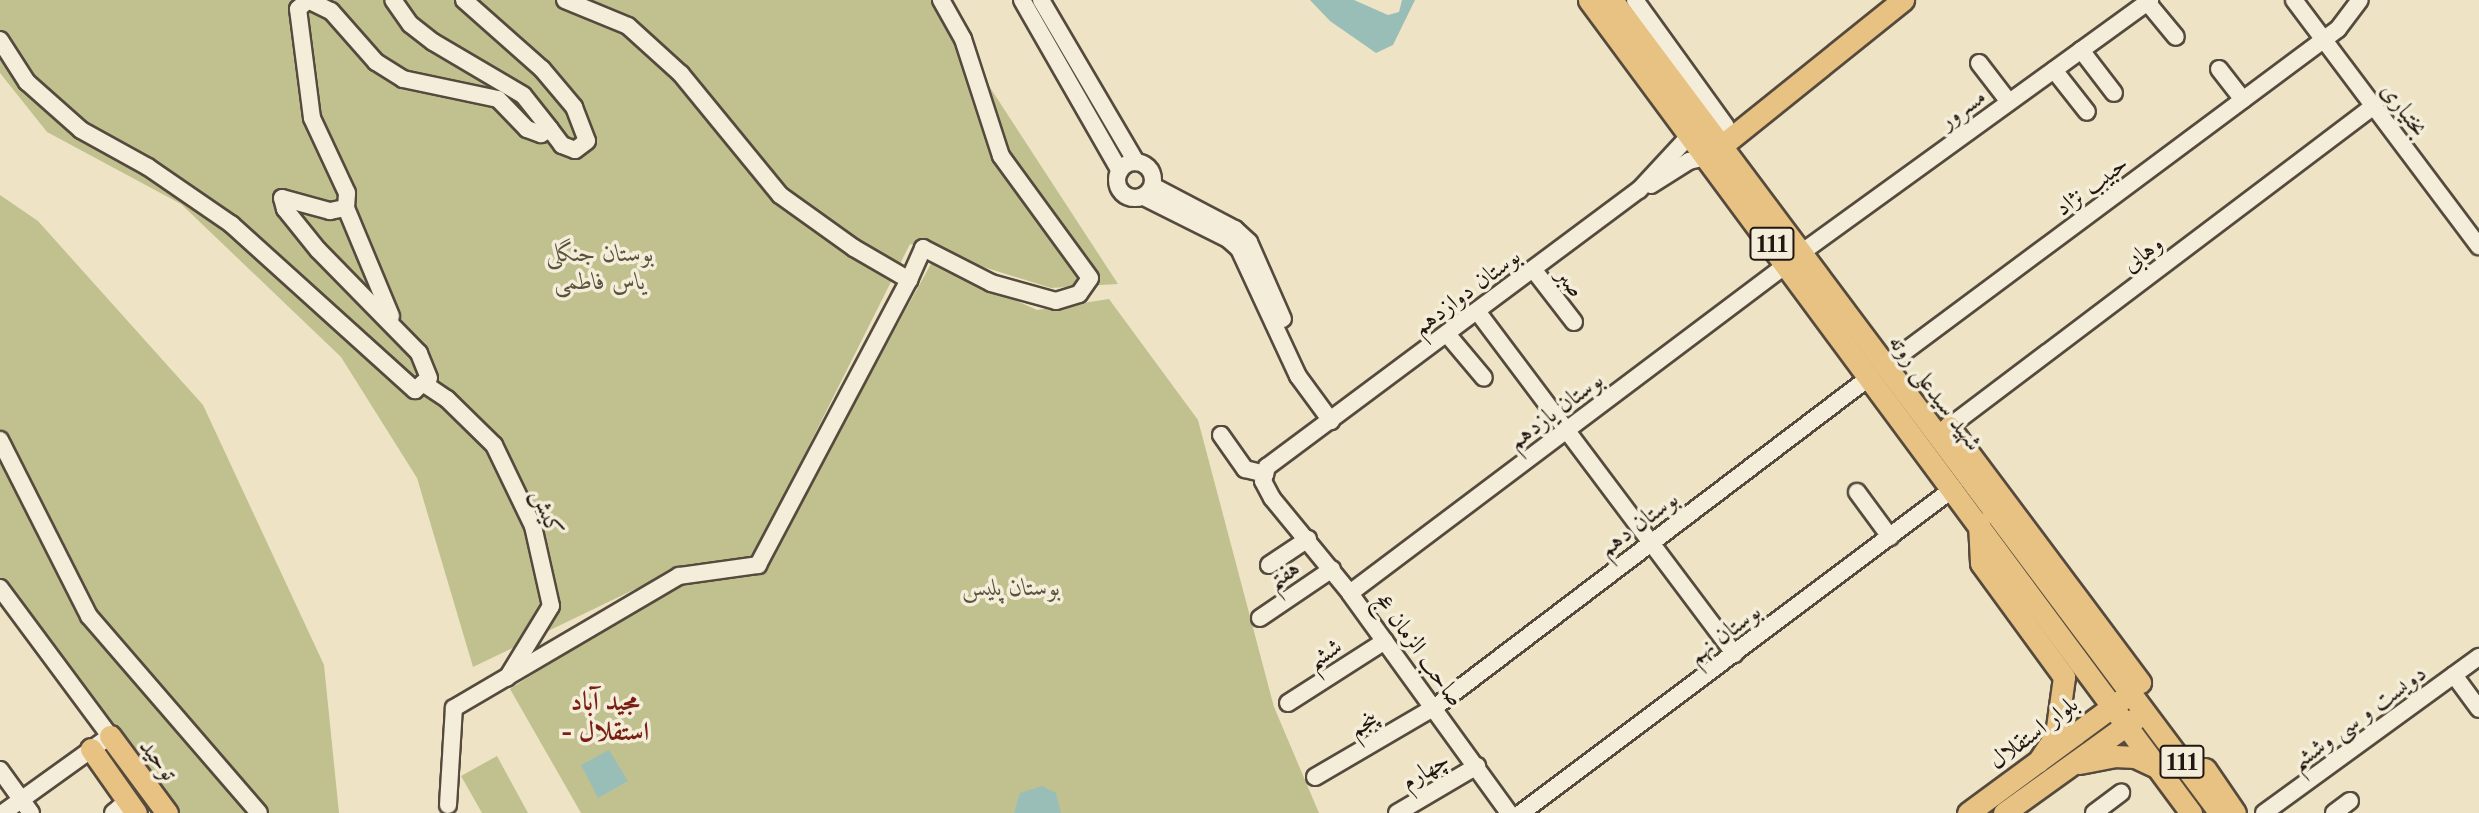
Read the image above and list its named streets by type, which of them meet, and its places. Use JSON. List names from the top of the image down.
{
  "streets": {
    "main road": [
      "111",
      "شهید سیدعلی روته",
      "بلوار استقلال",
      "توحید"
    ],
    "street": [
      "مسرور",
      "بختیاری",
      "حبیب نژاد",
      "وهابی",
      "صبر",
      "بوستان دوازدهم",
      "بوستان یازدهم",
      "کیش",
      "بوستان دهم",
      "هفتم",
      "بوستان نهم",
      "صاحب الزمان عج",
      "ششم",
      "دویست و سی وششم",
      "پنجم",
      "چهارم"
    ]
  },
  "crossings": [
    ["مسرور", "شهید سیدعلی روته"],
    ["مسرور", "بوستان یازدهم"],
    ["بختیاری", "حبیب نژاد"],
    ["بختیاری", "وهابی"],
    ["حبیب نژاد", "شهید سیدعلی روته"],
    ["حبیب نژاد", "بوستان دهم"],
    ["وهابی", "شهید سیدعلی روته"],
    ["صبر", "بوستان دوازدهم"],
    ["بوستان دوازدهم", "شهید سیدعلی روته"],
    ["بوستان دوازدهم", "صاحب الزمان عج"],
    ["شهید سیدعلی روته", "بوستان یازدهم"],
    ["شهید سیدعلی روته", "بوستان دهم"],
    ["شهید سیدعلی روته", "بوستان نهم"],
    ["شهید سیدعلی روته", "بلوار استقلال"],
    ["بوستان یازدهم", "صاحب الزمان عج"],
    ["بوستان دهم", "صاحب الزمان عج"],
    ["بوستان دهم", "پنجم"],
    ["هفتم", "صاحب الزمان عج"],
    ["صاحب الزمان عج", "ششم"],
    ["صاحب الزمان عج", "پنجم"],
    ["صاحب الزمان عج", "چهارم"]
  ],
  "districts": ["مجید آباد - استقلال"],
  "parks": ["بوستان جنگلی یاس فاطمی", "بوستان پلیس"]
}
